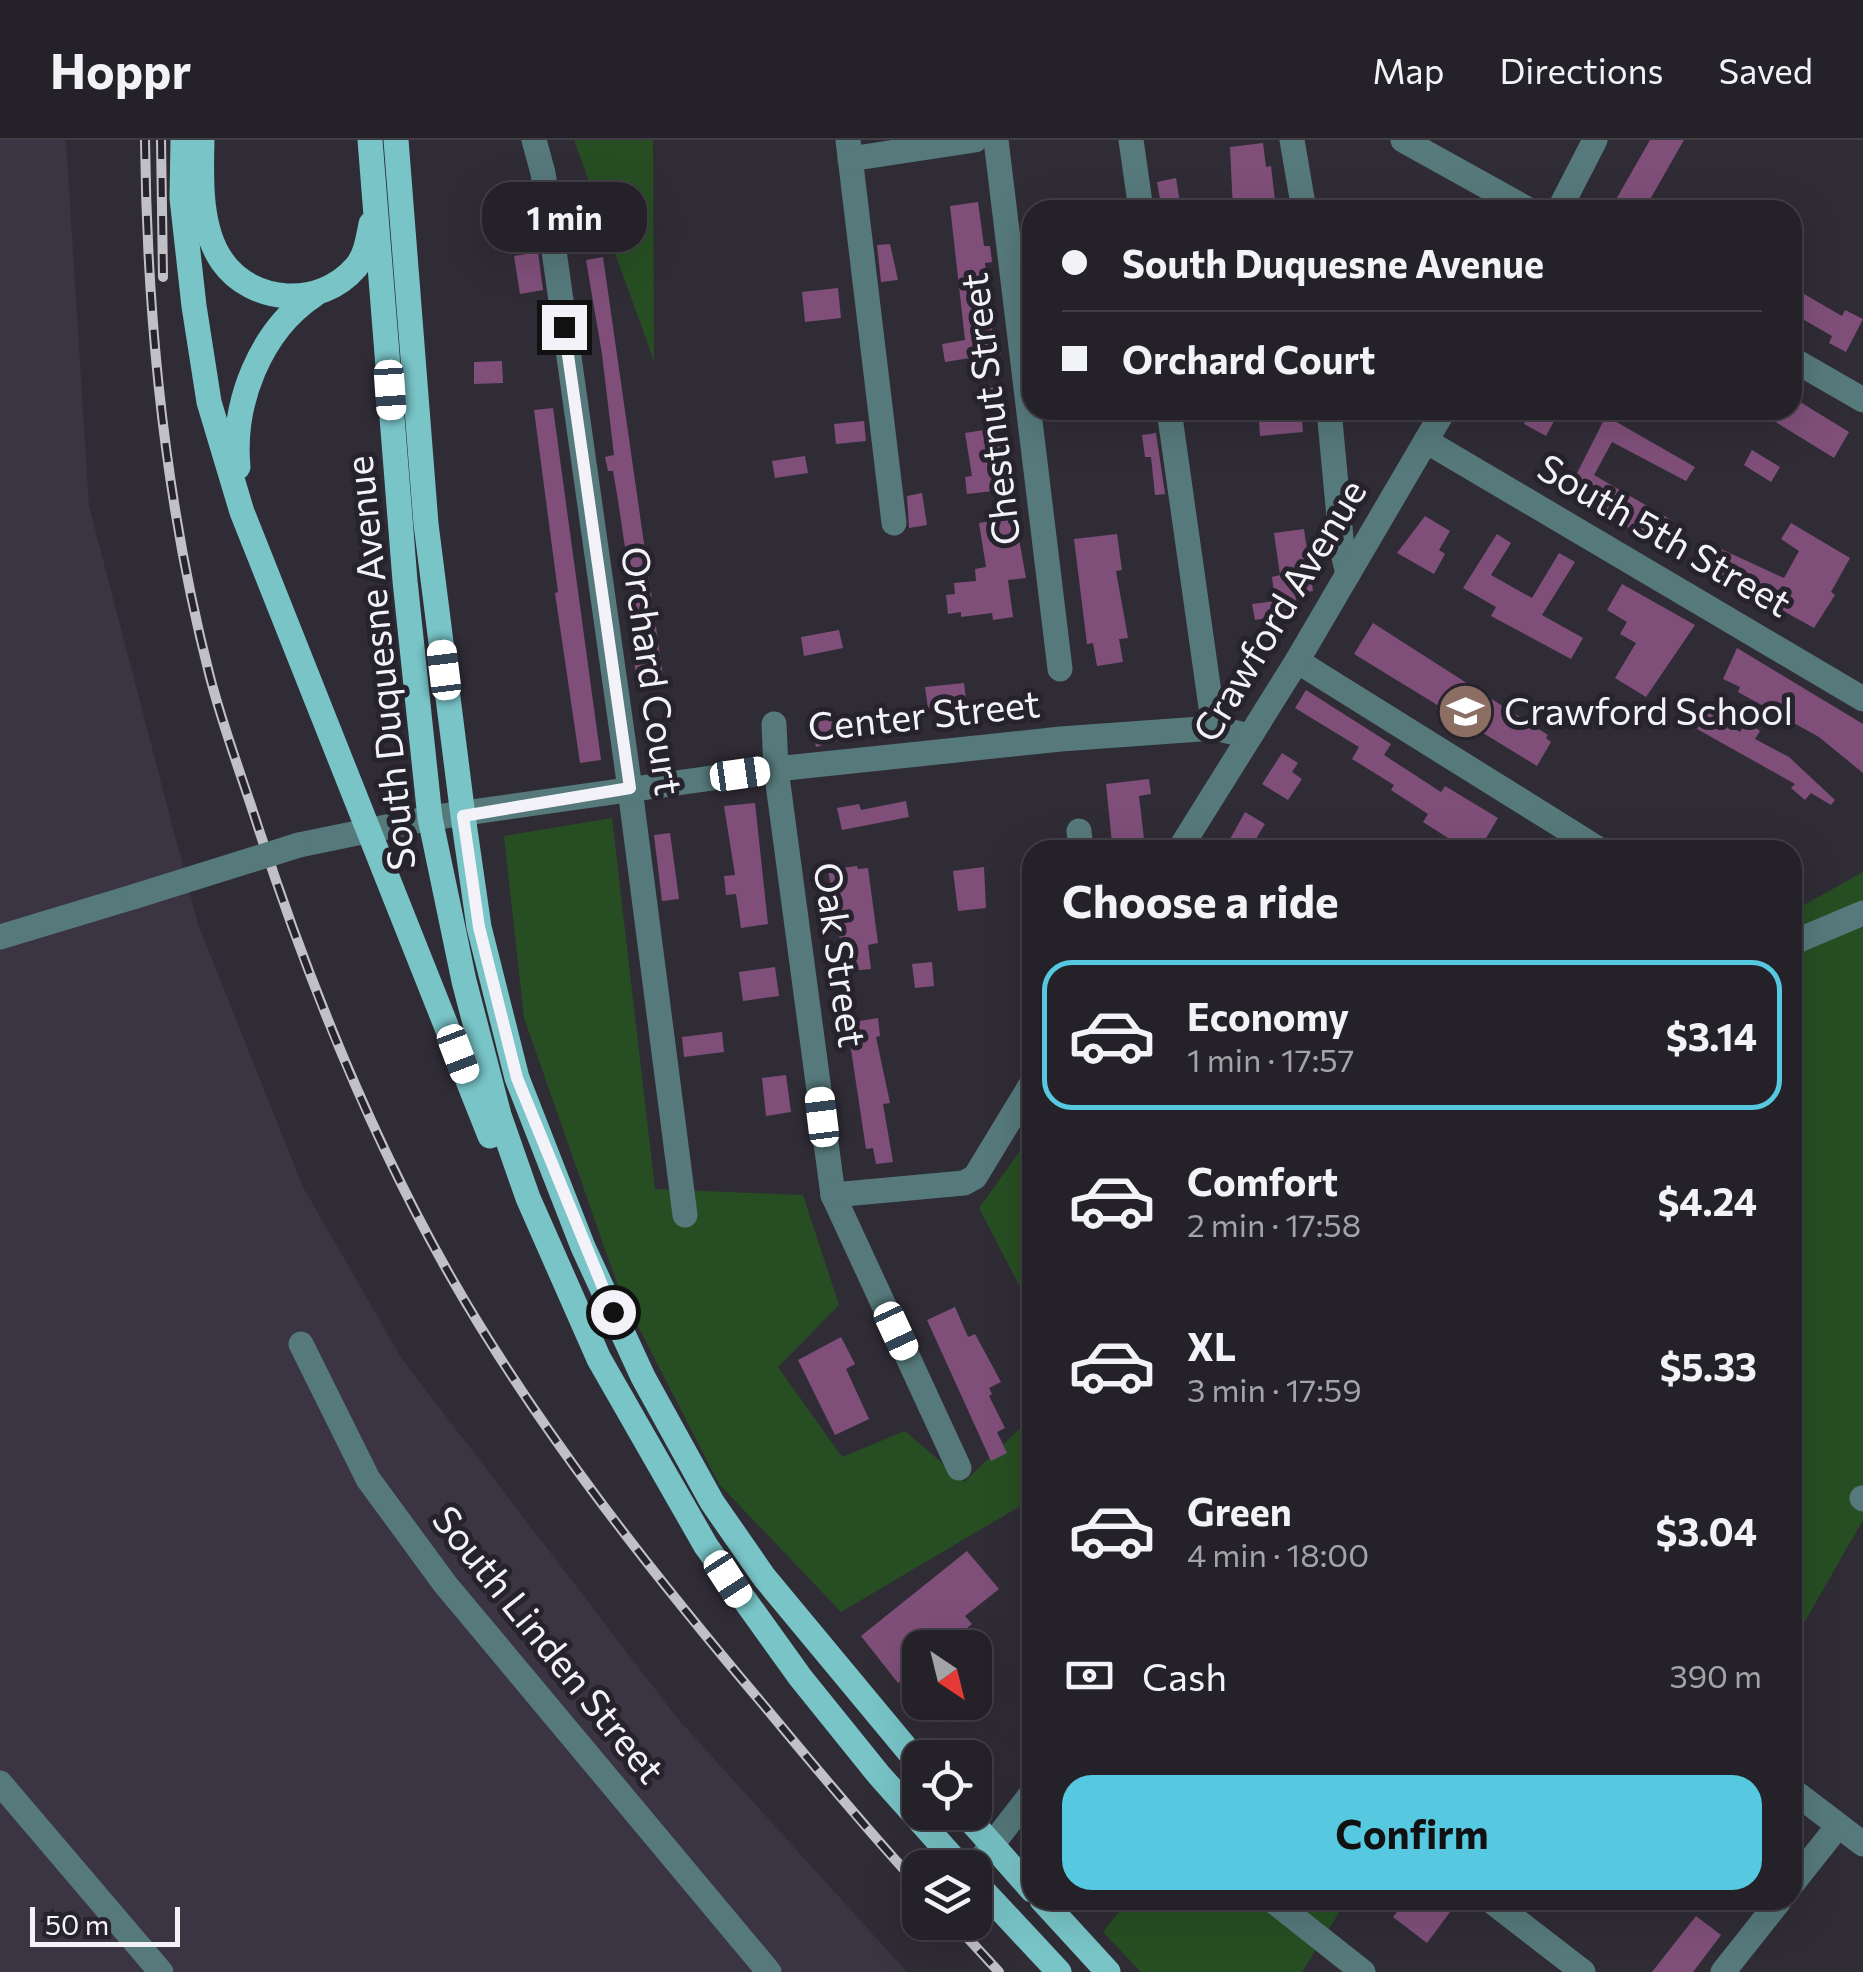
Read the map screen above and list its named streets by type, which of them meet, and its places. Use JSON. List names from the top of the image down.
{
  "streets": {
    "main road": ["South Duquesne Avenue"],
    "street": [
      "Chestnut Street",
      "South 5th Street",
      "Crawford Avenue",
      "Orchard Court",
      "Center Street",
      "Oak Street",
      "South Linden Street"
    ]
  },
  "crossings": [
    ["South 5th Street", "Crawford Avenue"],
    ["Crawford Avenue", "Center Street"],
    ["South Duquesne Avenue", "Center Street"],
    ["Orchard Court", "Center Street"],
    ["Center Street", "Oak Street"]
  ],
  "places": {
    "school or university": ["Crawford School"]
  },
  "scale_bar": "50 m",
  "north": "bottom right",
  "page": {
    "header": "Hoppr",
    "nav": ["Map", "Directions", "Saved"],
    "bubble": "1 min",
    "banner": ["South Duquesne Avenue", "Orchard Court"],
    "heading": "Choose a ride",
    "list": [
      {
        "name": "Economy",
        "note": "1 min · 17:57",
        "value": "$3.14"
      },
      {
        "name": "Comfort",
        "note": "2 min · 17:58",
        "value": "$4.24"
      },
      {
        "name": "XL",
        "note": "3 min · 17:59",
        "value": "$5.33"
      },
      {
        "name": "Green",
        "note": "4 min · 18:00",
        "value": "$3.04"
      }
    ],
    "pay": ["Cash", "390 m"],
    "buttons": "Confirm",
    "scale": "50 m"
  }
}
